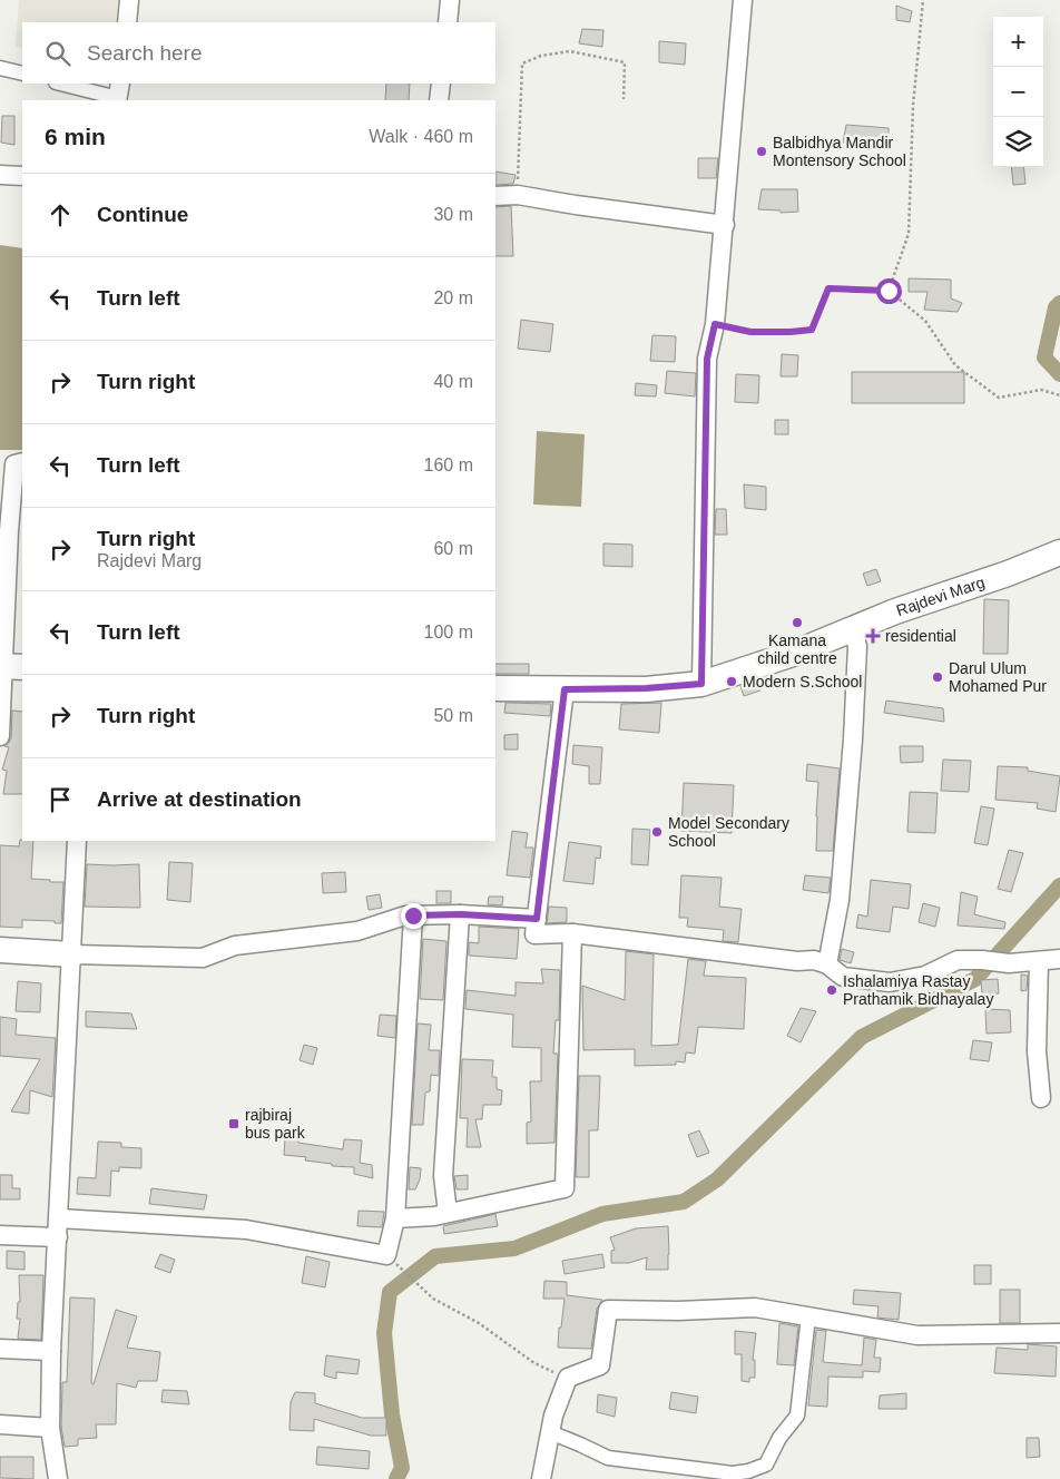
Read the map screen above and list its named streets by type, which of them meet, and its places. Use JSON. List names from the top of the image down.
{
  "streets": {
    "main road": ["Rajdevi Marg"]
  },
  "places": {
    "other": [
      "Balbidhya Mandir Montensory School",
      "Kamana child centre",
      "Darul Ulum Mohamed Pur",
      "Modern S.School",
      "Model Secondary School",
      "Ishalamiya Rastay Prathamik Bidhayalay"
    ],
    "health": ["residential"],
    "transit": ["rajbiraj bus park"]
  },
  "page": {
    "map_buttons": ["+", "−"],
    "search": "Search here",
    "heading": ["6 min", "Walk · 460 m"],
    "list": [
      ["Continue", "30 m"],
      ["Turn left", "20 m"],
      ["Turn right", "40 m"],
      ["Turn left", "160 m"],
      ["Turn right", "Rajdevi Marg", "60 m"],
      ["Turn left", "100 m"],
      ["Turn right", "50 m"],
      "Arrive at destination"
    ]
  }
}
